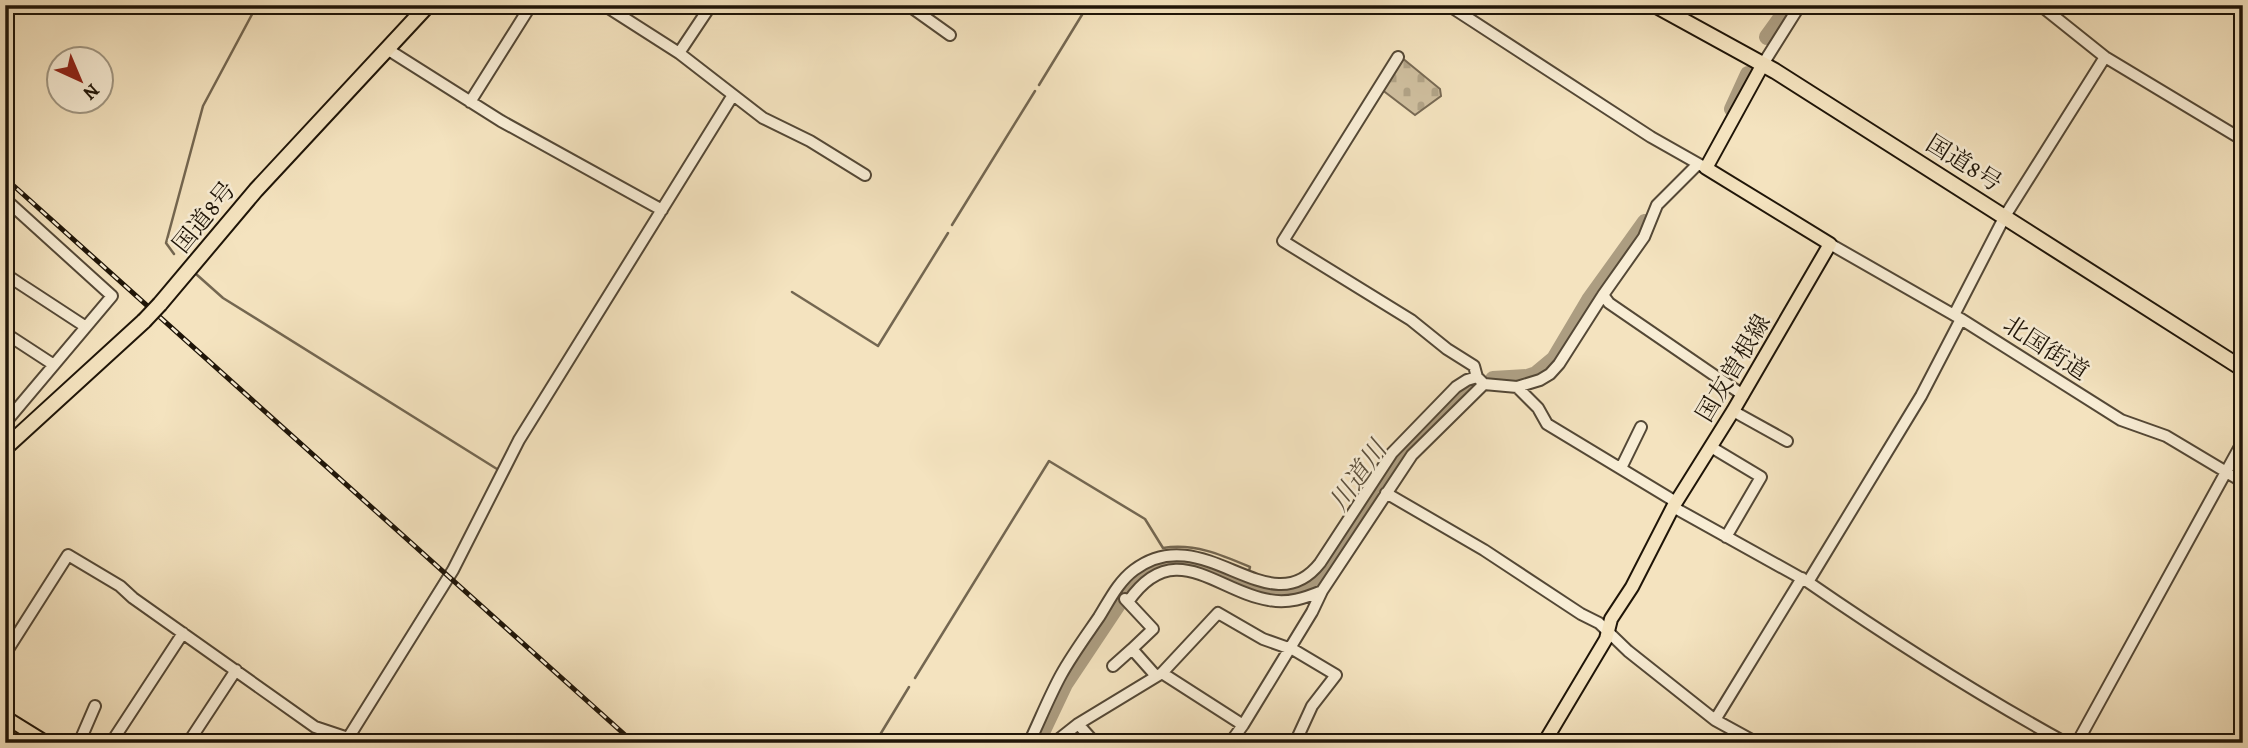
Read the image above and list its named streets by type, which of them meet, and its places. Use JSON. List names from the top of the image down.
{
  "streets": {
    "highway": ["国道8号"],
    "main road": ["国友曽根線"],
    "street": ["北国街道"]
  },
  "crossings": [
    ["北国街道", "国友曽根線"]
  ],
  "water": ["川道川"],
  "north": "bottom right"
}
